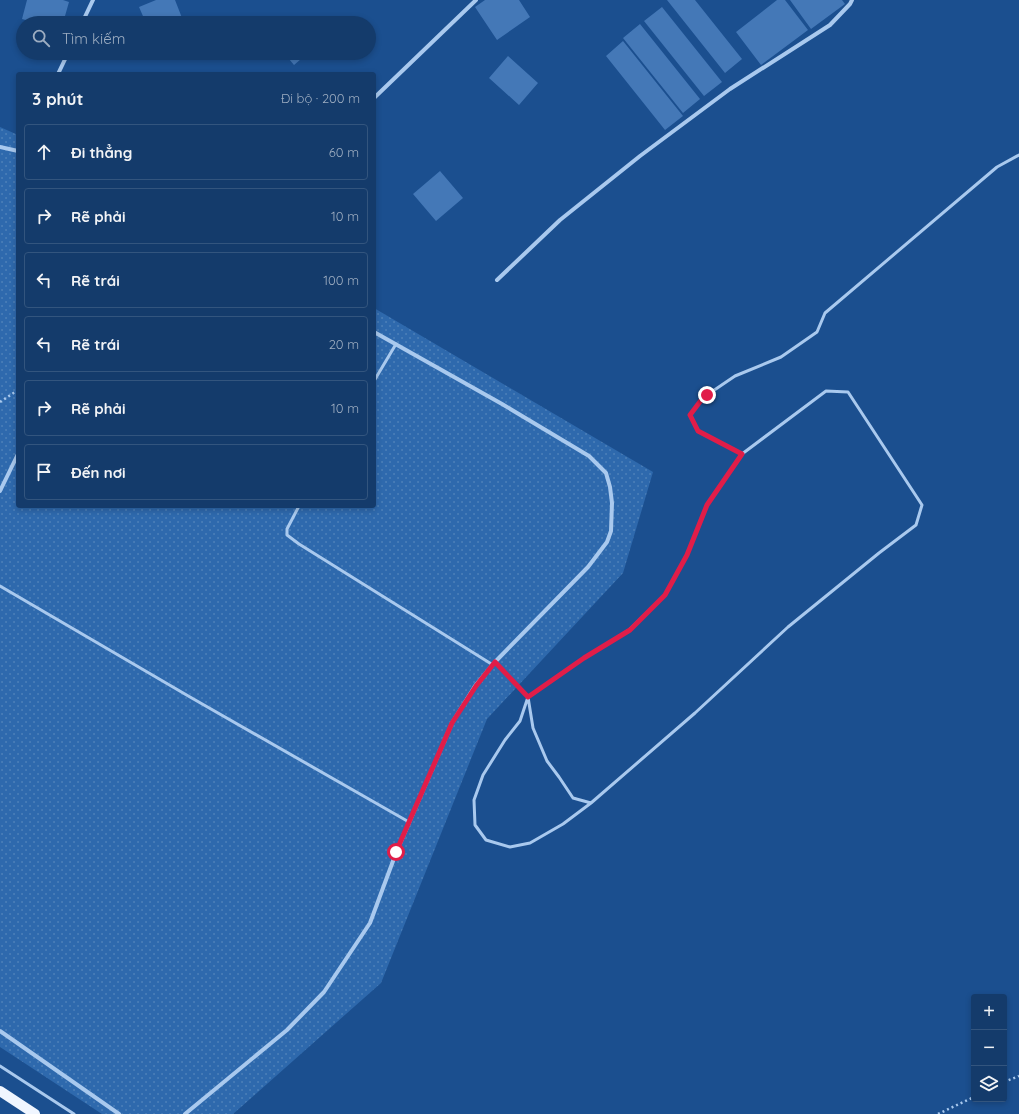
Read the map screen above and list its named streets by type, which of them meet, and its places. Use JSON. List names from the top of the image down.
{
  "page": {
    "search": "Tìm kiếm",
    "heading": ["3 phút", "Đi bộ · 200 m"],
    "list": [
      ["Đi thẳng", "60 m"],
      ["Rẽ phải", "10 m"],
      ["Rẽ trái", "100 m"],
      ["Rẽ trái", "20 m"],
      ["Rẽ phải", "10 m"],
      "Đến nơi"
    ],
    "map_buttons": ["+", "−"]
  }
}
